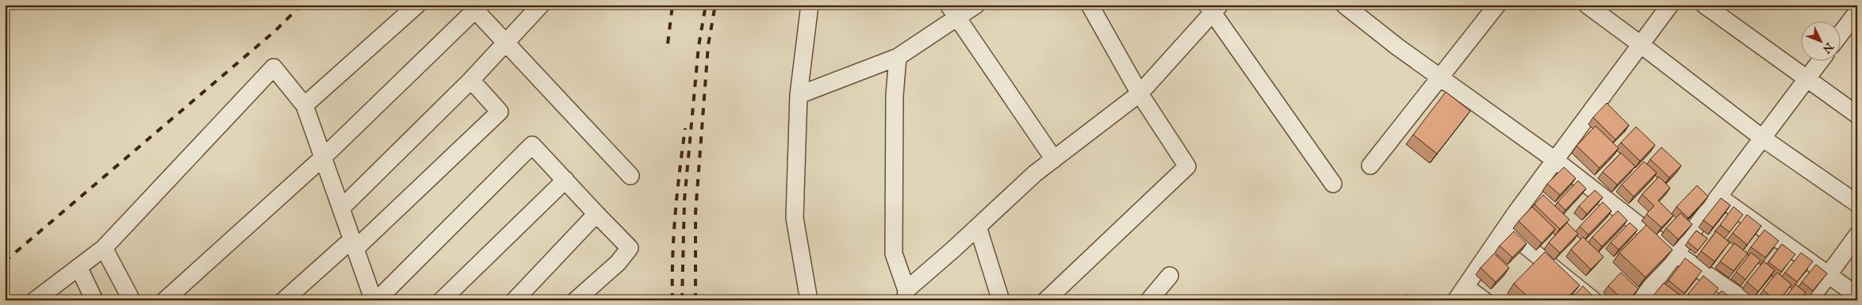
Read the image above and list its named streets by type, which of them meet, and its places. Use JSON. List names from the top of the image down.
{
  "north": "bottom right"
}
